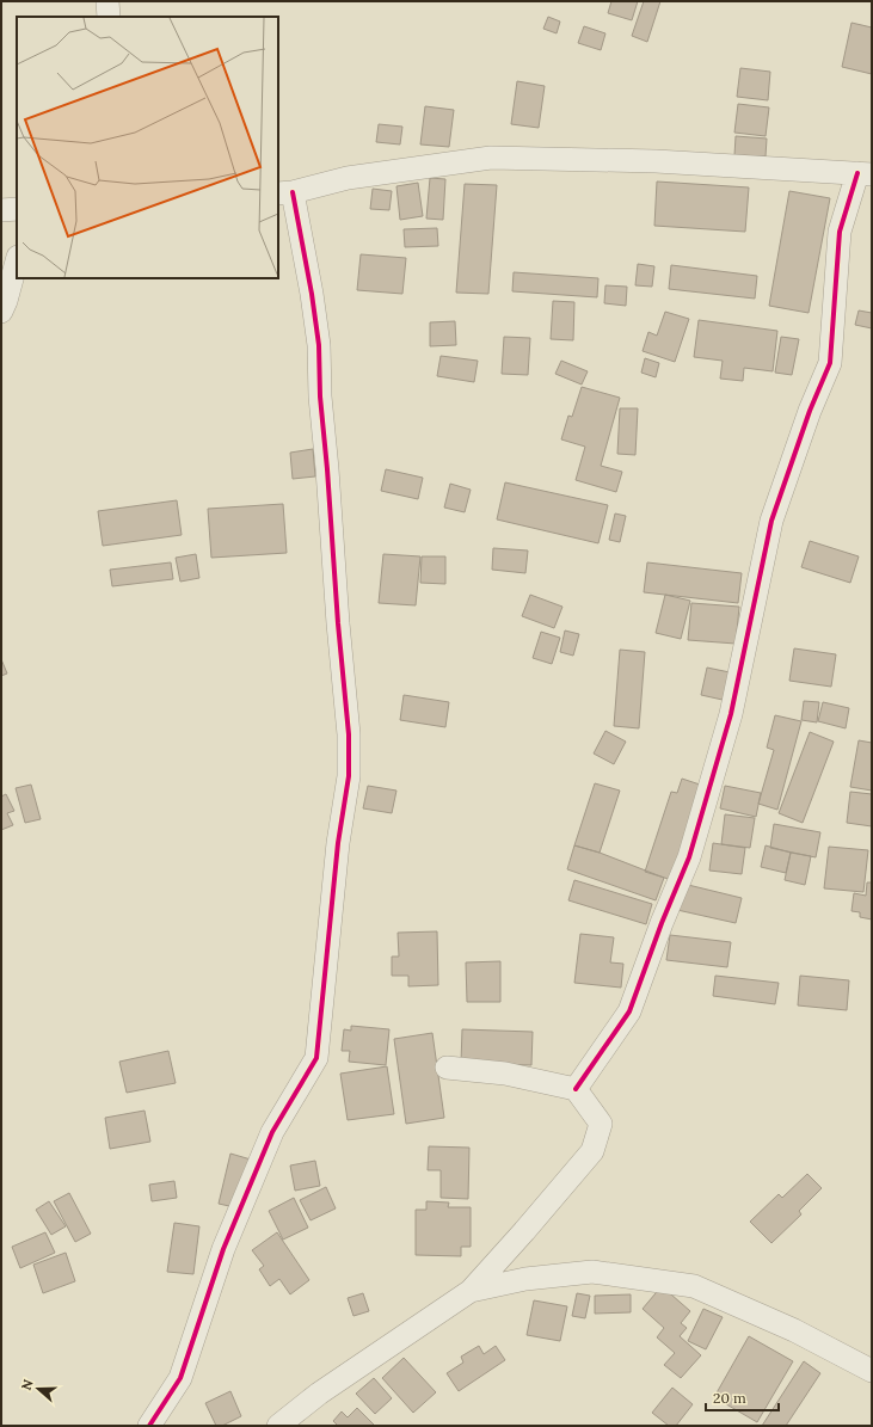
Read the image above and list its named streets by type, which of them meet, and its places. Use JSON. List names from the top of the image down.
{
  "scale_bar": "20 m",
  "north": "left"
}
